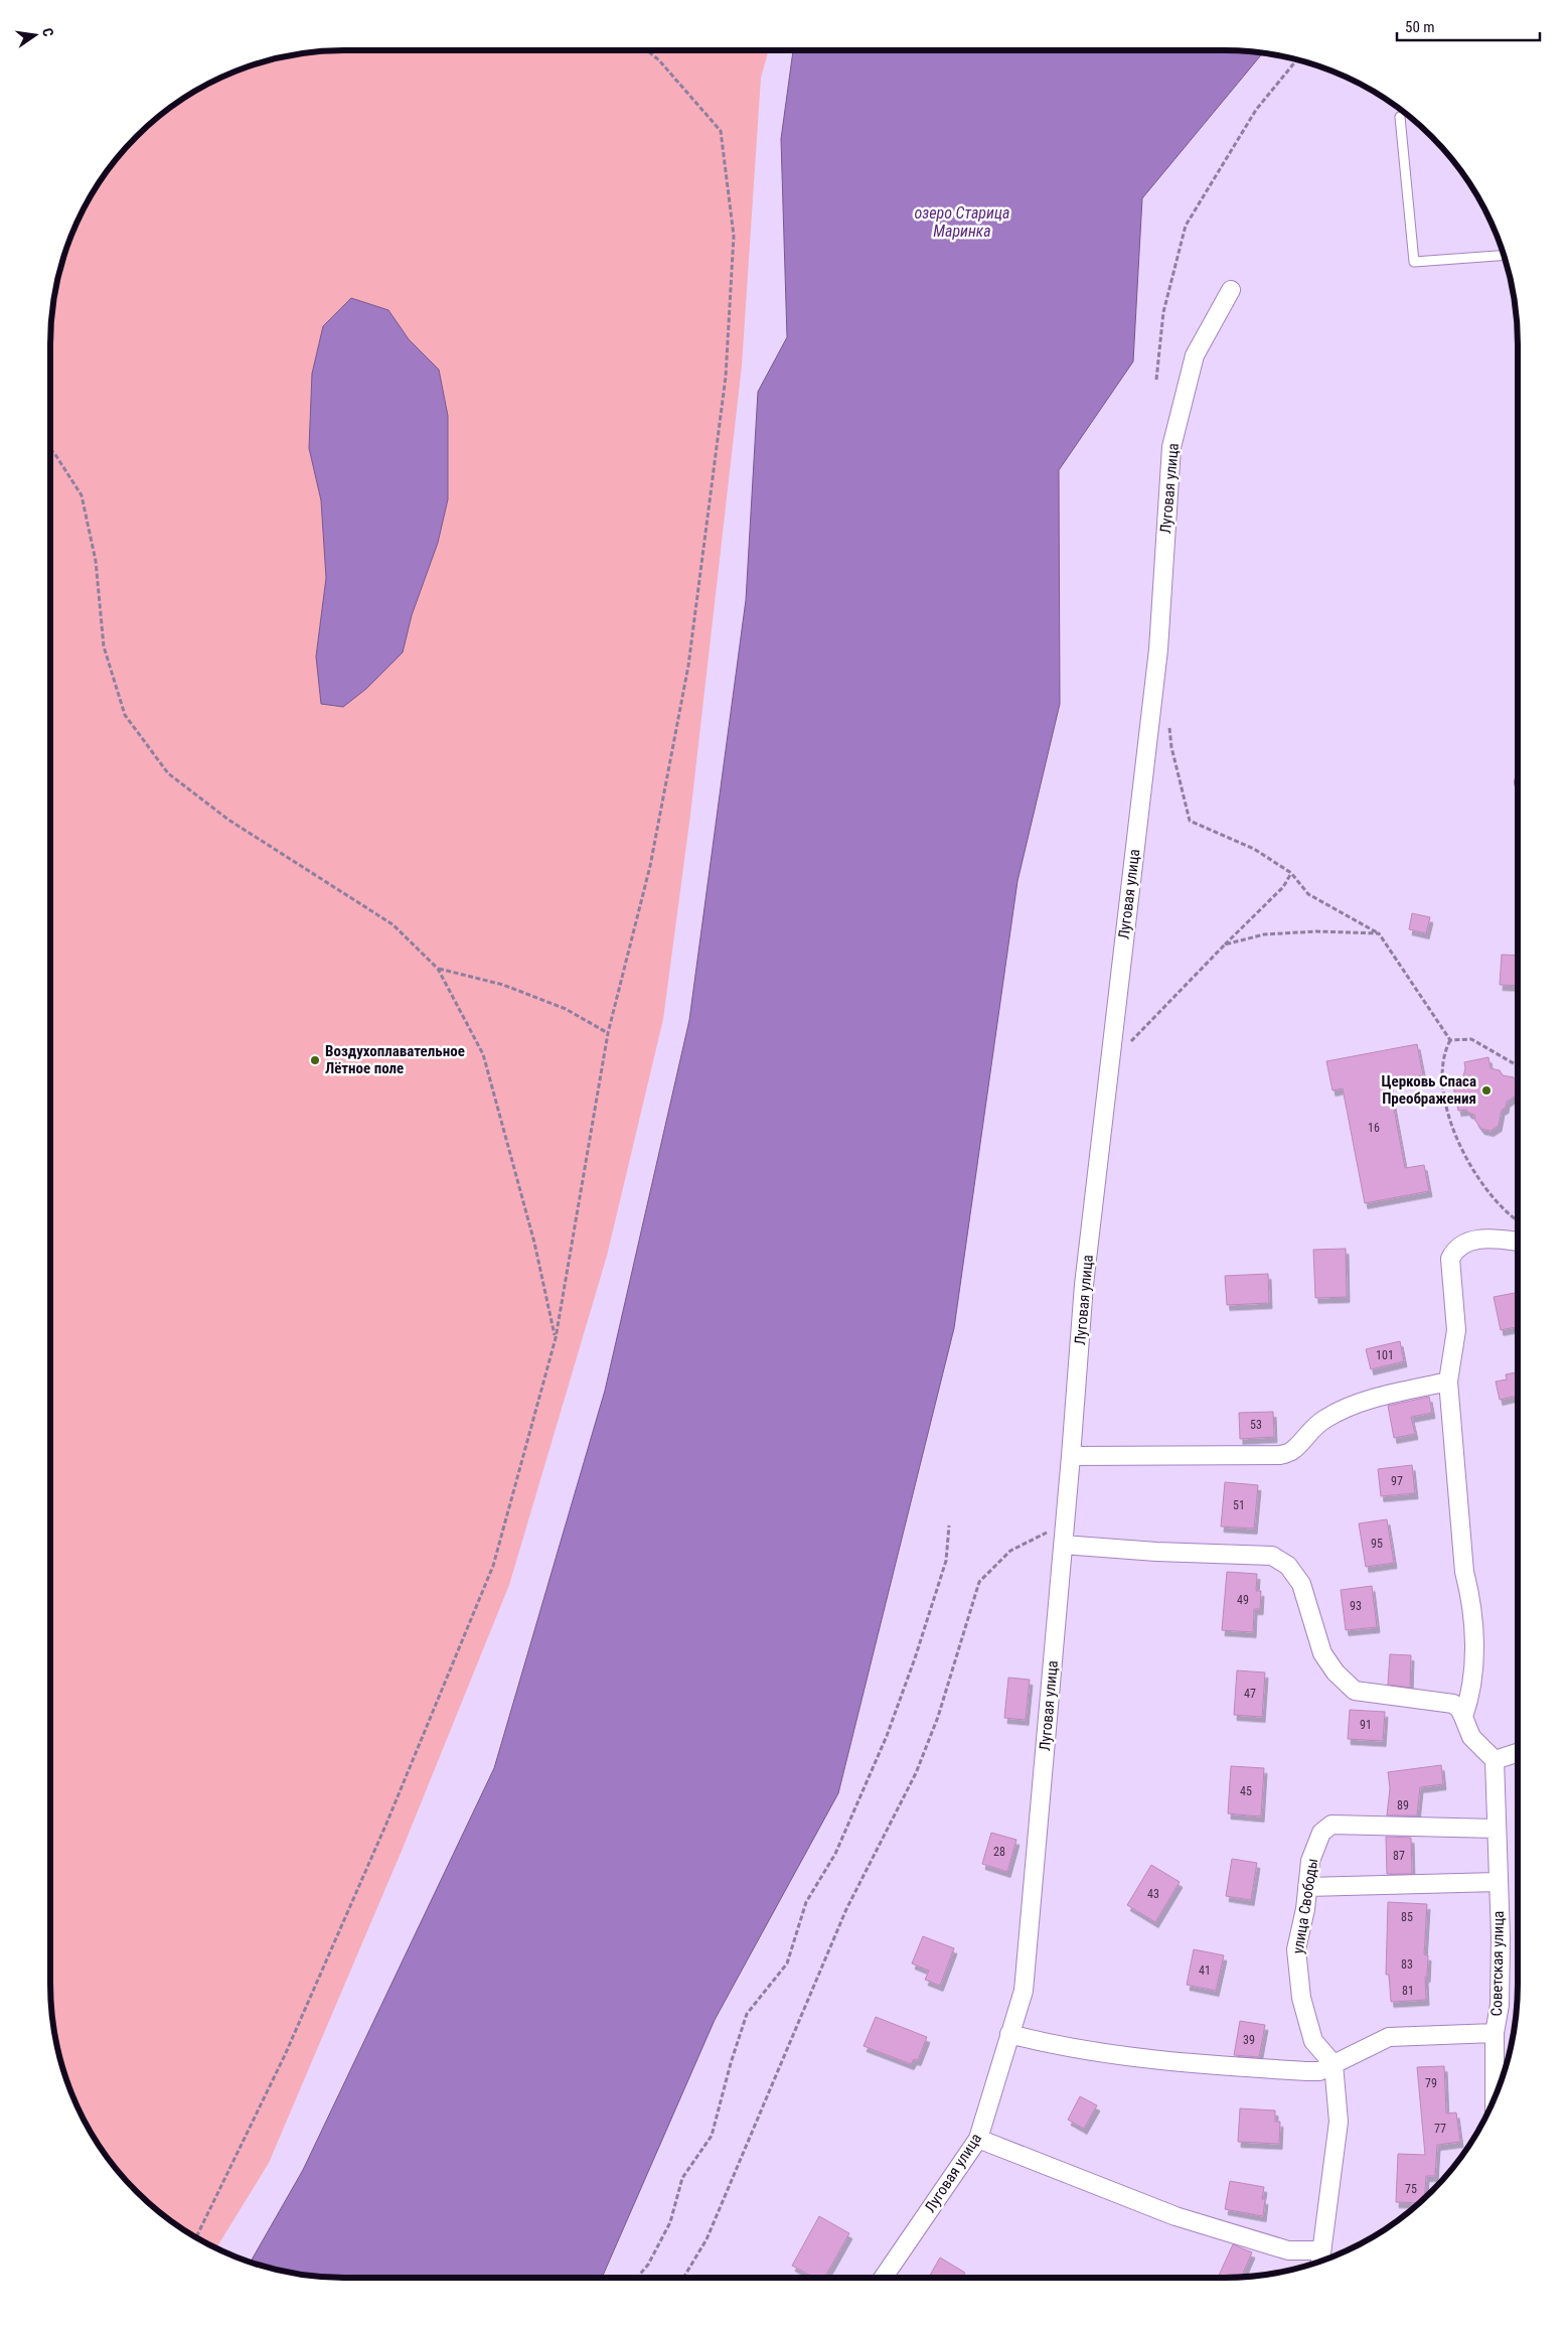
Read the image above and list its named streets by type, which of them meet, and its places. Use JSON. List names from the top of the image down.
{
  "streets": {
    "street": ["Луговая улица", "улица Свободы", "Советская улица"]
  },
  "crossings": [
    ["улица Свободы", "Советская улица"]
  ],
  "water": ["озеро Старица Маринка"],
  "places": ["Воздухоплавательное Лётное поле", "Церковь Спаса Преображения"],
  "house_numbers": [
    "16",
    "101",
    "53",
    "97",
    "51",
    "95",
    "49",
    "93",
    "47",
    "91",
    "45",
    "89",
    "28",
    "87",
    "43",
    "85",
    "83",
    "41",
    "81",
    "39",
    "79",
    "77",
    "75"
  ],
  "scale_bar": "50 m",
  "north": "right"
}
